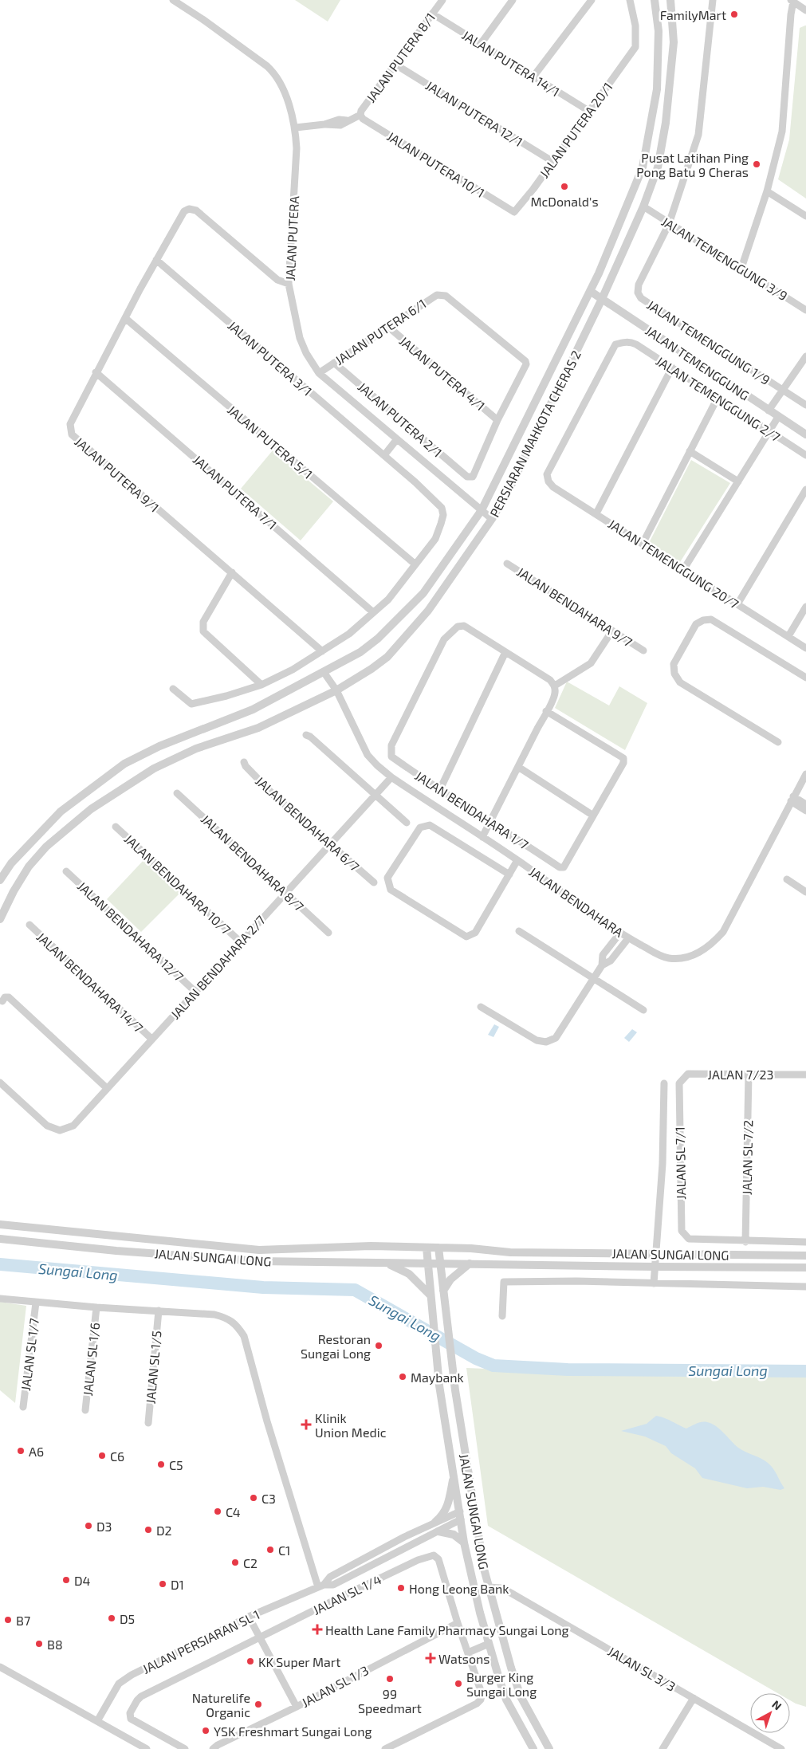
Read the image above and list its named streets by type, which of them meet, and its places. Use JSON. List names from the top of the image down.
{
  "streets": {
    "street": [
      "JALAN PUTERA 8/1",
      "JALAN PUTERA 14/1",
      "JALAN PUTERA 12/1",
      "JALAN PUTERA 20/1",
      "JALAN PUTERA 10/1",
      "JALAN PUTERA",
      "JALAN TEMENGGUNG 3/9",
      "JALAN PUTERA 6/1",
      "JALAN TEMENGGUNG 1/9",
      "JALAN PUTERA 3/1",
      "JALAN TEMENGGUNG",
      "JALAN PUTERA 4/1",
      "JALAN TEMENGGUNG 2/7",
      "JALAN PUTERA 2/1",
      "PERSIARAN MAHKOTA CHERAS 2",
      "JALAN PUTERA 5/1",
      "JALAN PUTERA 9/1",
      "JALAN PUTERA 7/1",
      "JALAN TEMENGGUNG 20/7",
      "JALAN BENDAHARA 9/7",
      "JALAN BENDAHARA 1/7",
      "JALAN BENDAHARA 6/7",
      "JALAN BENDAHARA 8/7",
      "JALAN BENDAHARA 10/7",
      "JALAN BENDAHARA",
      "JALAN BENDAHARA 12/7",
      "JALAN BENDAHARA 2/7",
      "JALAN BENDAHARA 14/7",
      "JALAN 7/23",
      "JALAN SL 7/2",
      "JALAN SL 7/1",
      "JALAN SUNGAI LONG",
      "JALAN SL 1/7",
      "JALAN SL 1/6",
      "JALAN SL 1/5",
      "JALAN SL 1/4",
      "JALAN PERSIARAN SL 1",
      "JALAN SL 3/3",
      "JALAN SL 1/3"
    ]
  },
  "crossings": [
    ["JALAN PUTERA 8/1", "JALAN PUTERA 14/1"],
    ["JALAN PUTERA 8/1", "JALAN PUTERA 12/1"],
    ["JALAN PUTERA 8/1", "JALAN PUTERA 10/1"],
    ["JALAN PUTERA 14/1", "JALAN PUTERA 20/1"],
    ["JALAN PUTERA 12/1", "JALAN PUTERA 20/1"],
    ["JALAN PUTERA 20/1", "JALAN PUTERA 10/1"],
    ["JALAN PUTERA", "JALAN PUTERA 6/1"],
    ["JALAN PUTERA", "PERSIARAN MAHKOTA CHERAS 2"],
    ["JALAN PUTERA", "JALAN PUTERA 9/1"],
    ["JALAN TEMENGGUNG 3/9", "JALAN TEMENGGUNG 1/9"],
    ["JALAN TEMENGGUNG 3/9", "PERSIARAN MAHKOTA CHERAS 2"],
    ["JALAN PUTERA 6/1", "JALAN PUTERA 4/1"],
    ["JALAN PUTERA 6/1", "JALAN PUTERA 2/1"],
    ["JALAN PUTERA 3/1", "JALAN PUTERA 5/1"],
    ["JALAN PUTERA 3/1", "JALAN PUTERA 9/1"],
    ["JALAN PUTERA 3/1", "JALAN PUTERA 7/1"],
    ["JALAN TEMENGGUNG", "PERSIARAN MAHKOTA CHERAS 2"],
    ["JALAN TEMENGGUNG 2/7", "JALAN TEMENGGUNG 20/7"],
    ["PERSIARAN MAHKOTA CHERAS 2", "JALAN BENDAHARA"],
    ["JALAN PUTERA 5/1", "JALAN PUTERA 9/1"],
    ["JALAN PUTERA 9/1", "JALAN PUTERA 7/1"],
    ["JALAN BENDAHARA 6/7", "JALAN BENDAHARA 2/7"],
    ["JALAN BENDAHARA 8/7", "JALAN BENDAHARA 2/7"],
    ["JALAN BENDAHARA 10/7", "JALAN BENDAHARA 2/7"],
    ["JALAN BENDAHARA", "JALAN BENDAHARA 2/7"],
    ["JALAN BENDAHARA 12/7", "JALAN BENDAHARA 2/7"],
    ["JALAN BENDAHARA 2/7", "JALAN BENDAHARA 14/7"],
    ["JALAN 7/23", "JALAN SL 7/2"],
    ["JALAN 7/23", "JALAN SL 7/1"],
    ["JALAN SL 7/2", "JALAN SL 7/1"],
    ["JALAN SUNGAI LONG", "JALAN SL 3/3"],
    ["JALAN SL 1/4", "JALAN SL 1/3"]
  ],
  "water": ["Sungai Long"],
  "places": {
    "other": [
      "FamilyMart",
      "Pusat Latihan Ping Pong Batu 9 Cheras",
      "McDonald's",
      "Restoran Sungai Long",
      "Maybank",
      "A6",
      "C6",
      "C5",
      "C3",
      "C4",
      "D3",
      "D2",
      "C1",
      "C2",
      "D4",
      "D1",
      "Hong Leong Bank",
      "D5",
      "B7",
      "B8",
      "KK Super Mart",
      "99 Speedmart",
      "Burger King Sungai Long",
      "Naturelife Organic",
      "YSK Freshmart Sungai Long"
    ],
    "health": ["Klinik Union Medic", "Health Lane Family Pharmacy Sungai Long", "Watsons"]
  },
  "north": "top right"
}
